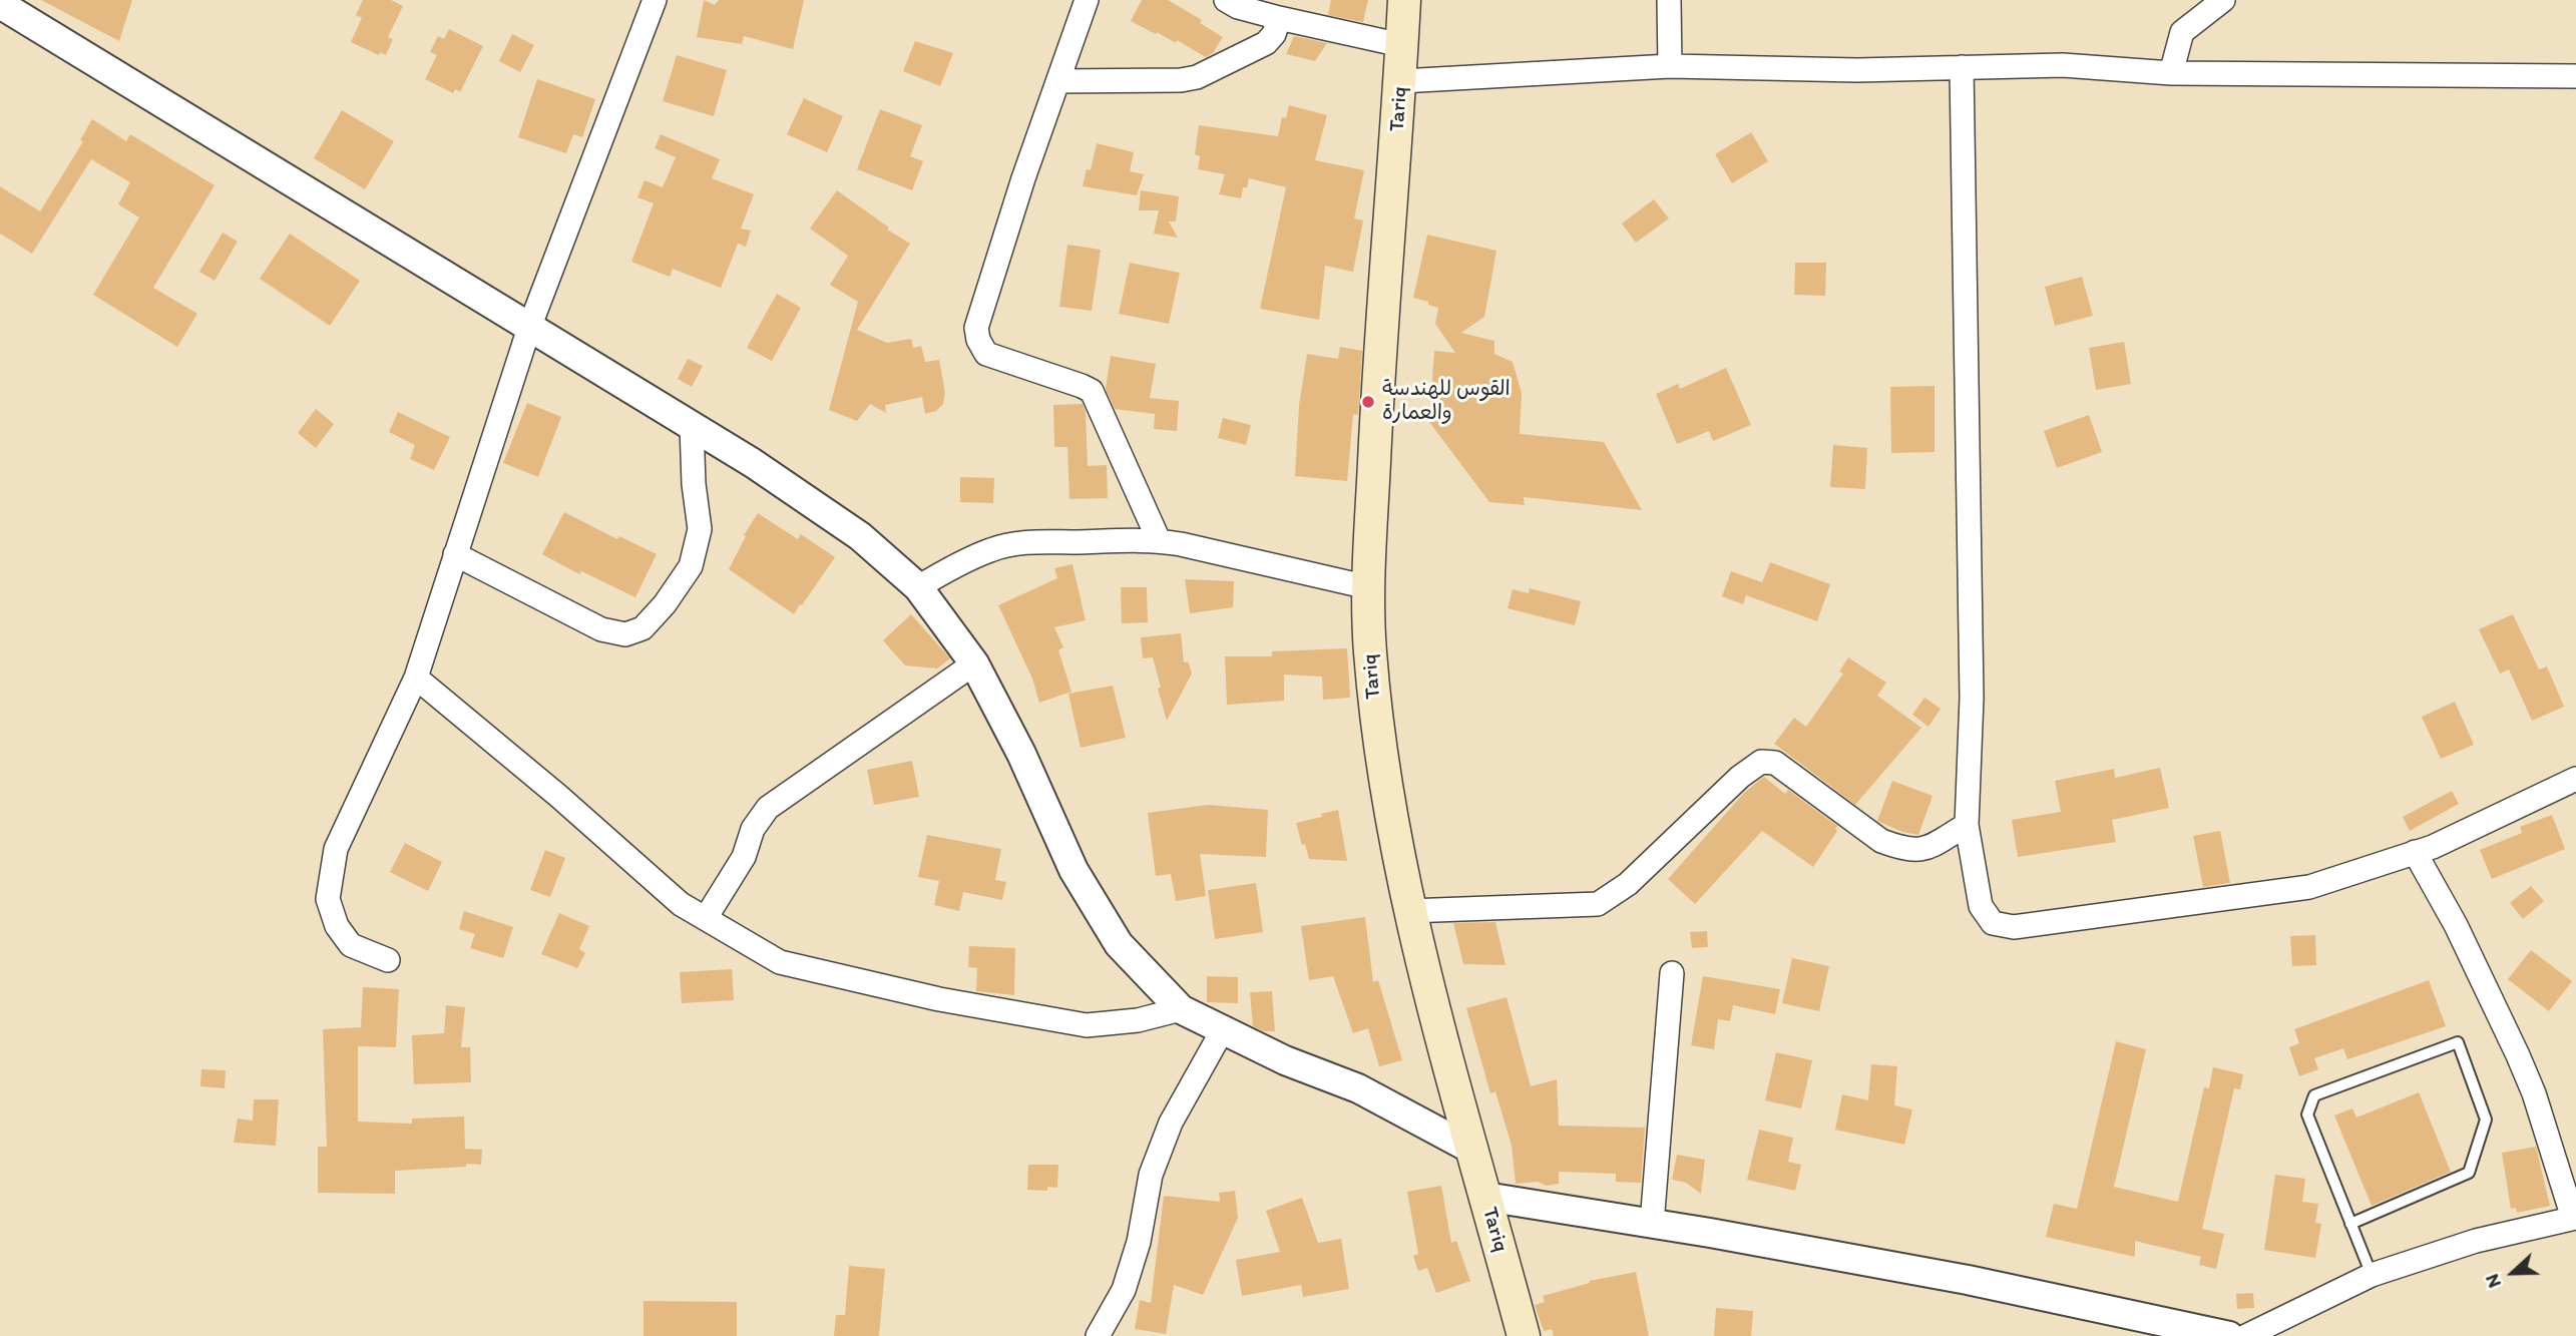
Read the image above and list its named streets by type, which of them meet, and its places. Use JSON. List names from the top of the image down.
{
  "streets": {
    "main road": ["Tariq"]
  },
  "places": ["القوس للهندسة والعمارة"],
  "north": "left"
}
